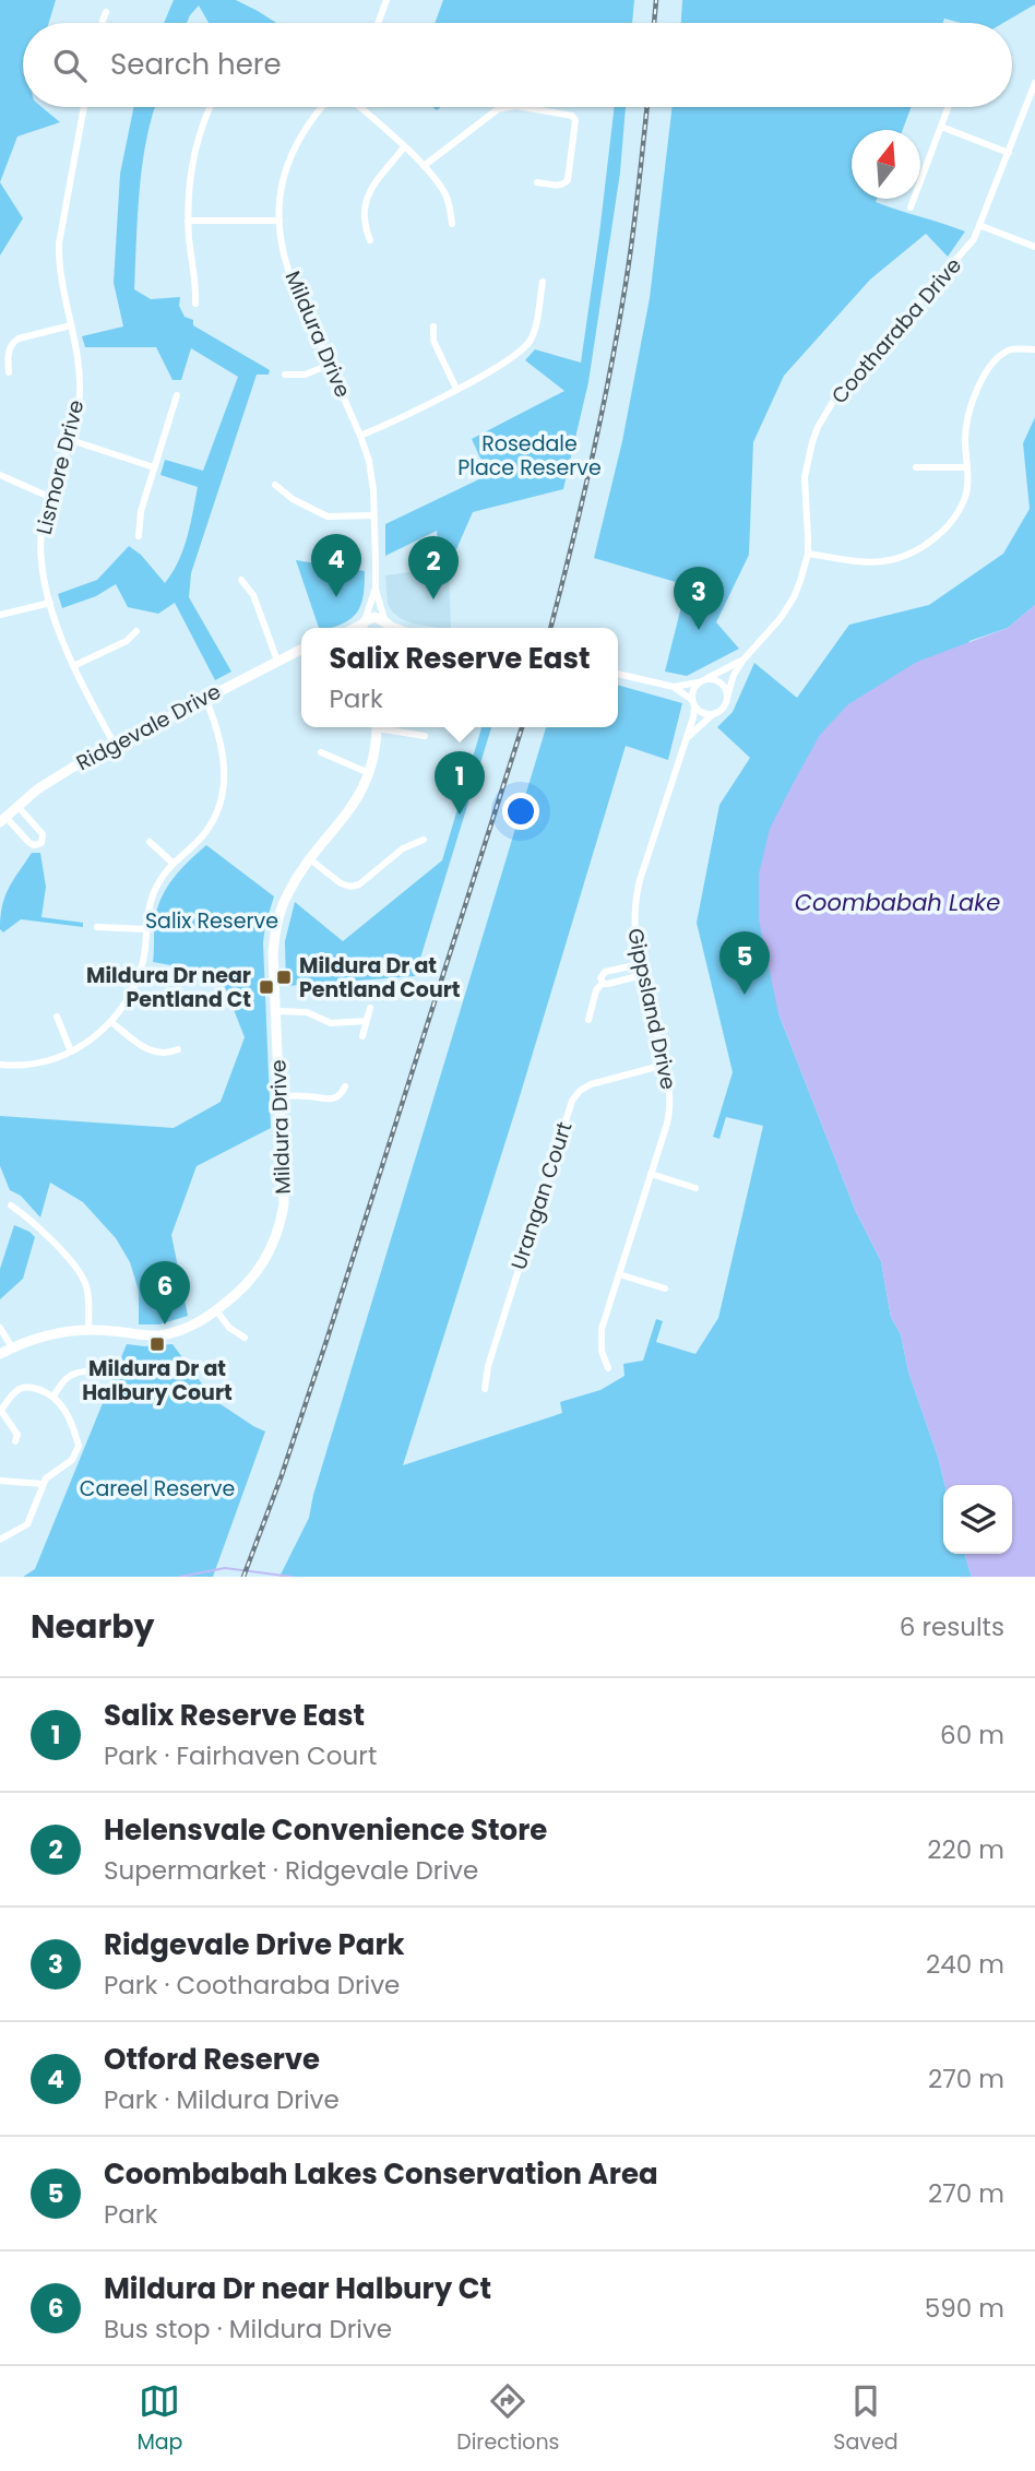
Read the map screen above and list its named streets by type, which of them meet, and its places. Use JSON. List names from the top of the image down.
{
  "streets": {
    "street": [
      "Cootharaba Drive",
      "Mildura Drive",
      "Lismore Drive",
      "Ridgevale Drive",
      "Gippsland Drive",
      "Urangan Court"
    ]
  },
  "crossings": [
    ["Cootharaba Drive", "Gippsland Drive"],
    ["Lismore Drive", "Ridgevale Drive"],
    ["Gippsland Drive", "Urangan Court"]
  ],
  "water": ["Coombabah Lake"],
  "parks": ["Rosedale Place Reserve", "Salix Reserve", "Careel Reserve"],
  "places": {
    "transit": ["Mildura Dr at Pentland Court", "Mildura Dr near Pentland Ct", "Mildura Dr at Halbury Court"]
  },
  "north": "top",
  "page": {
    "search": "Search here",
    "pins": [
      "4",
      "2",
      "3",
      "1",
      "5",
      "6"
    ],
    "popup": ["Salix Reserve East", "Park"],
    "heading": ["Nearby", "6 results"],
    "list": [
      {
        "mark": "1",
        "name": "Salix Reserve East",
        "note": "Park · Fairhaven Court",
        "value": "60 m"
      },
      {
        "mark": "2",
        "name": "Helensvale Convenience Store",
        "note": "Supermarket · Ridgevale Drive",
        "value": "220 m"
      },
      {
        "mark": "3",
        "name": "Ridgevale Drive Park",
        "note": "Park · Cootharaba Drive",
        "value": "240 m"
      },
      {
        "mark": "4",
        "name": "Otford Reserve",
        "note": "Park · Mildura Drive",
        "value": "270 m"
      },
      {
        "mark": "5",
        "name": "Coombabah Lakes Conservation Area",
        "note": "Park",
        "value": "270 m"
      },
      {
        "mark": "6",
        "name": "Mildura Dr near Halbury Ct",
        "note": "Bus stop · Mildura Drive",
        "value": "590 m"
      }
    ],
    "nav": ["Map", "Directions", "Saved"]
  }
}
